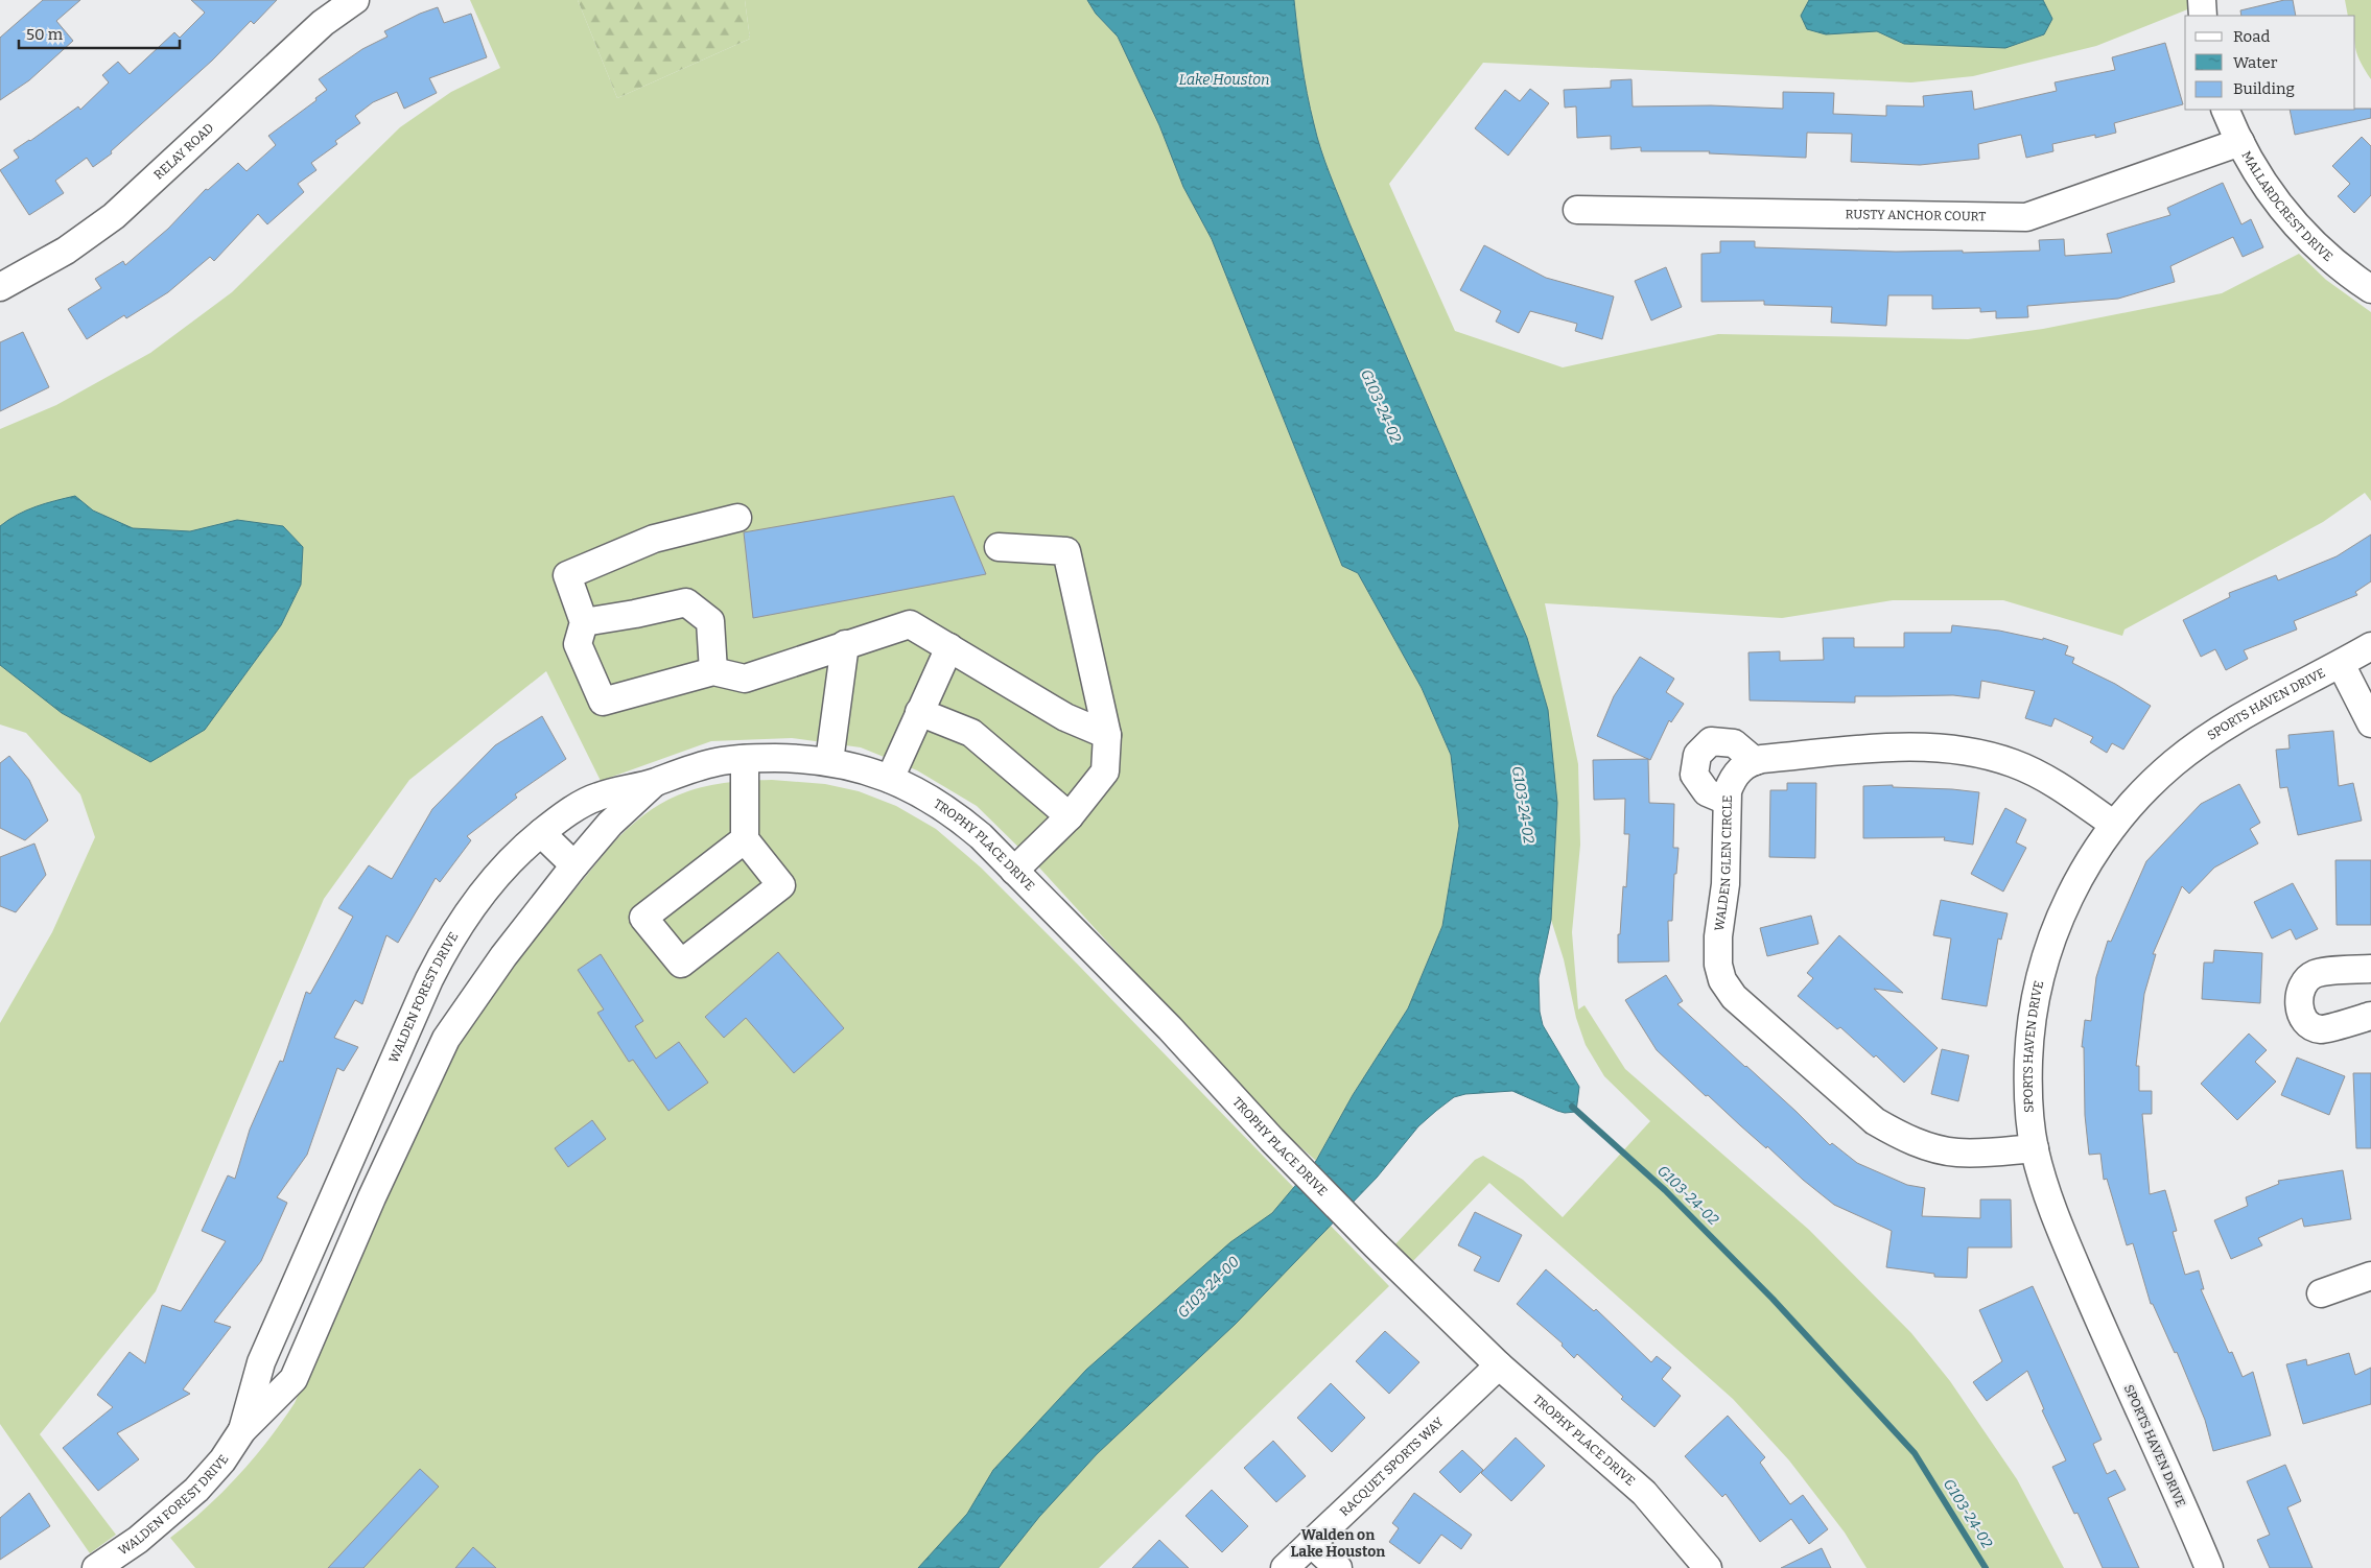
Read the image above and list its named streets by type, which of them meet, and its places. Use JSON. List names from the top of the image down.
{
  "streets": {
    "street": [
      "RELAY ROAD",
      "MALLARDCREST DRIVE",
      "RUSTY ANCHOR COURT",
      "SPORTS HAVEN DRIVE",
      "TROPHY PLACE DRIVE",
      "WALDEN GLEN CIRCLE",
      "WALDEN FOREST DRIVE",
      "RACQUET SPORTS WAY"
    ]
  },
  "crossings": [
    ["MALLARDCREST DRIVE", "RUSTY ANCHOR COURT"],
    ["SPORTS HAVEN DRIVE", "WALDEN GLEN CIRCLE"],
    ["TROPHY PLACE DRIVE", "WALDEN FOREST DRIVE"],
    ["TROPHY PLACE DRIVE", "RACQUET SPORTS WAY"]
  ],
  "districts": ["Walden on Lake Houston"],
  "water": ["Lake Houston", "G103-24-02", "G103-24-00"],
  "legend": ["Road", "Water", "Building"],
  "scale_bar": "50 m"
}
